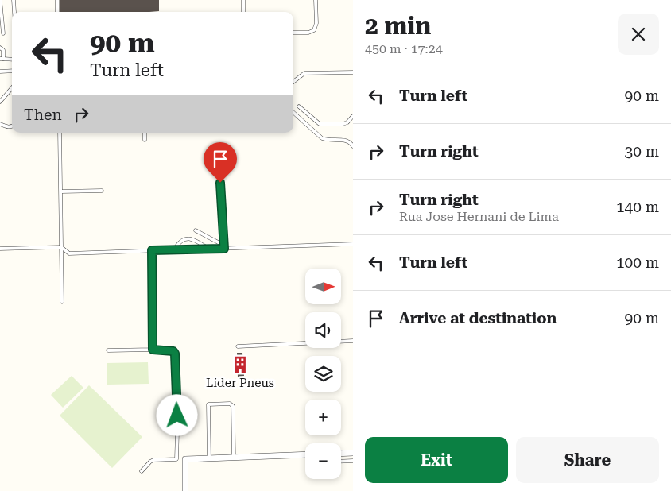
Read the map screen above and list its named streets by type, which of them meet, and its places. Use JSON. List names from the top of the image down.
{
  "places": {
    "building": ["Líder Pneus"]
  },
  "north": "right",
  "page": {
    "heading": ["2 min", "450 m · 17:24"],
    "turn": ["90 m", "Turn left"],
    "list": [
      {
        "name": "Turn left",
        "value": "90 m"
      },
      {
        "name": "Turn right",
        "value": "30 m"
      },
      {
        "name": "Turn right",
        "note": "Rua Jose Hernani de Lima",
        "value": "140 m"
      },
      {
        "name": "Turn left",
        "value": "100 m"
      },
      {
        "name": "Arrive at destination",
        "value": "90 m"
      }
    ],
    "then": "Then",
    "map_buttons": ["+", "−"],
    "buttons": ["Exit", "Share"]
  }
}
